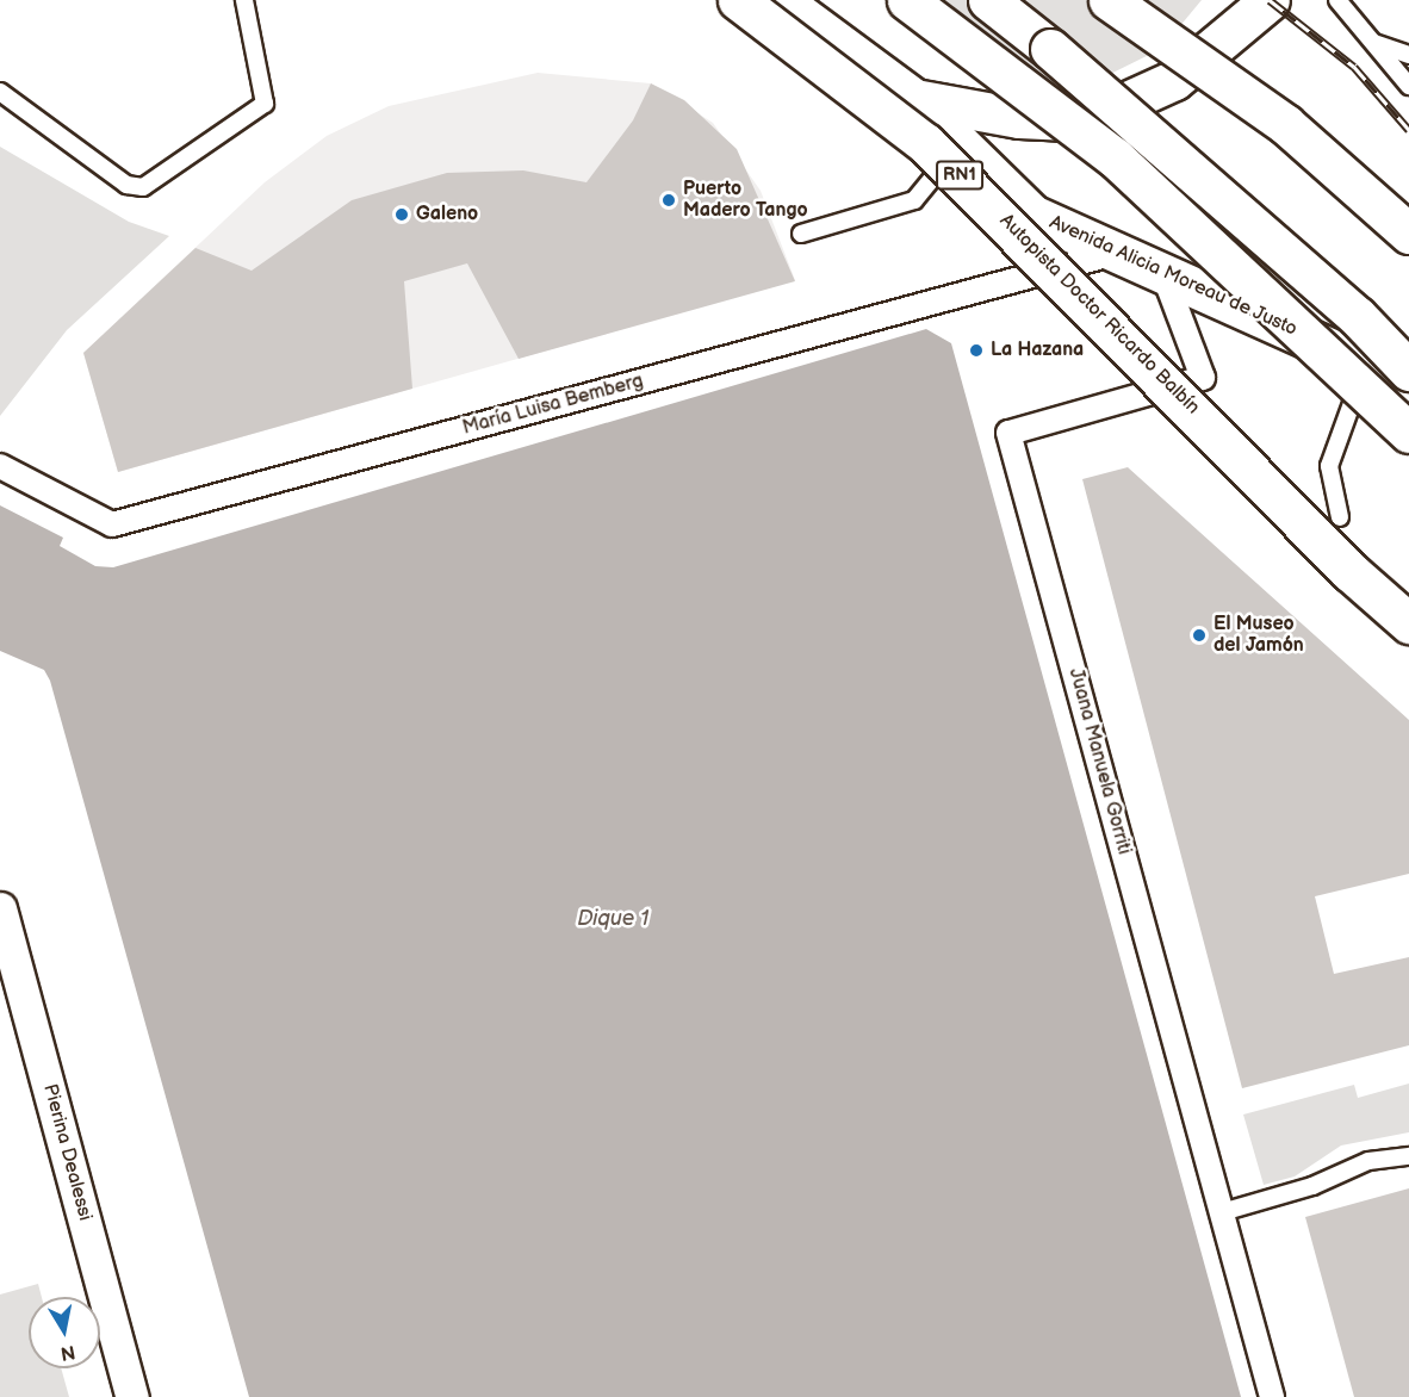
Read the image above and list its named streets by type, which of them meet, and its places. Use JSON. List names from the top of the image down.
{
  "streets": {
    "main road": ["RN1", "Avenida Alicia Moreau de Justo", "Autopista Doctor Ricardo Balbín"],
    "street": ["María Luisa Bemberg", "Juana Manuela Gorriti", "Pierina Dealessi"]
  },
  "crossings": [
    ["Avenida Alicia Moreau de Justo", "María Luisa Bemberg"],
    ["Avenida Alicia Moreau de Justo", "Juana Manuela Gorriti"]
  ],
  "water": ["Dique 1"],
  "places": [
    "Puerto Madero Tango",
    "Galeno",
    "La Hazana",
    "El Museo del Jamón"
  ],
  "north": "bottom"
}
